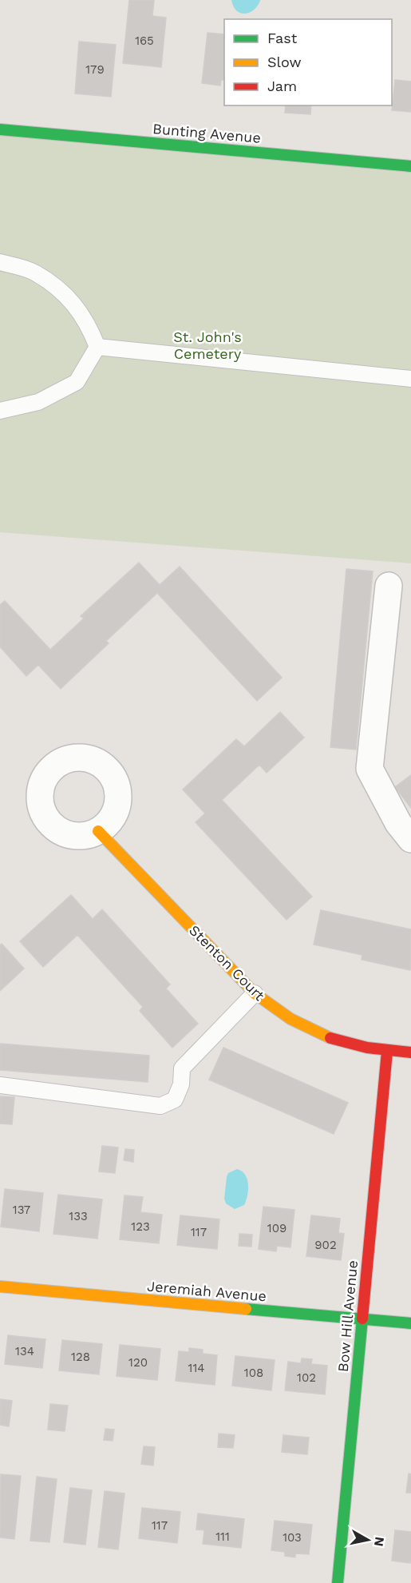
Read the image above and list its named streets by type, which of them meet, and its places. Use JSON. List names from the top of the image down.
{
  "streets": {
    "street": [
      "Bunting Avenue",
      "Stenton Court",
      "Jeremiah Avenue",
      "Bow Hill Avenue"
    ]
  },
  "crossings": [
    ["Stenton Court", "Bow Hill Avenue"],
    ["Jeremiah Avenue", "Bow Hill Avenue"]
  ],
  "parks": ["St. John's Cemetery"],
  "house_numbers": [
    "165",
    "179",
    "137",
    "133",
    "123",
    "109",
    "117",
    "902",
    "134",
    "128",
    "120",
    "114",
    "108",
    "102",
    "117",
    "111",
    "103"
  ],
  "legend": ["Fast", "Slow", "Jam"],
  "north": "right"
}
